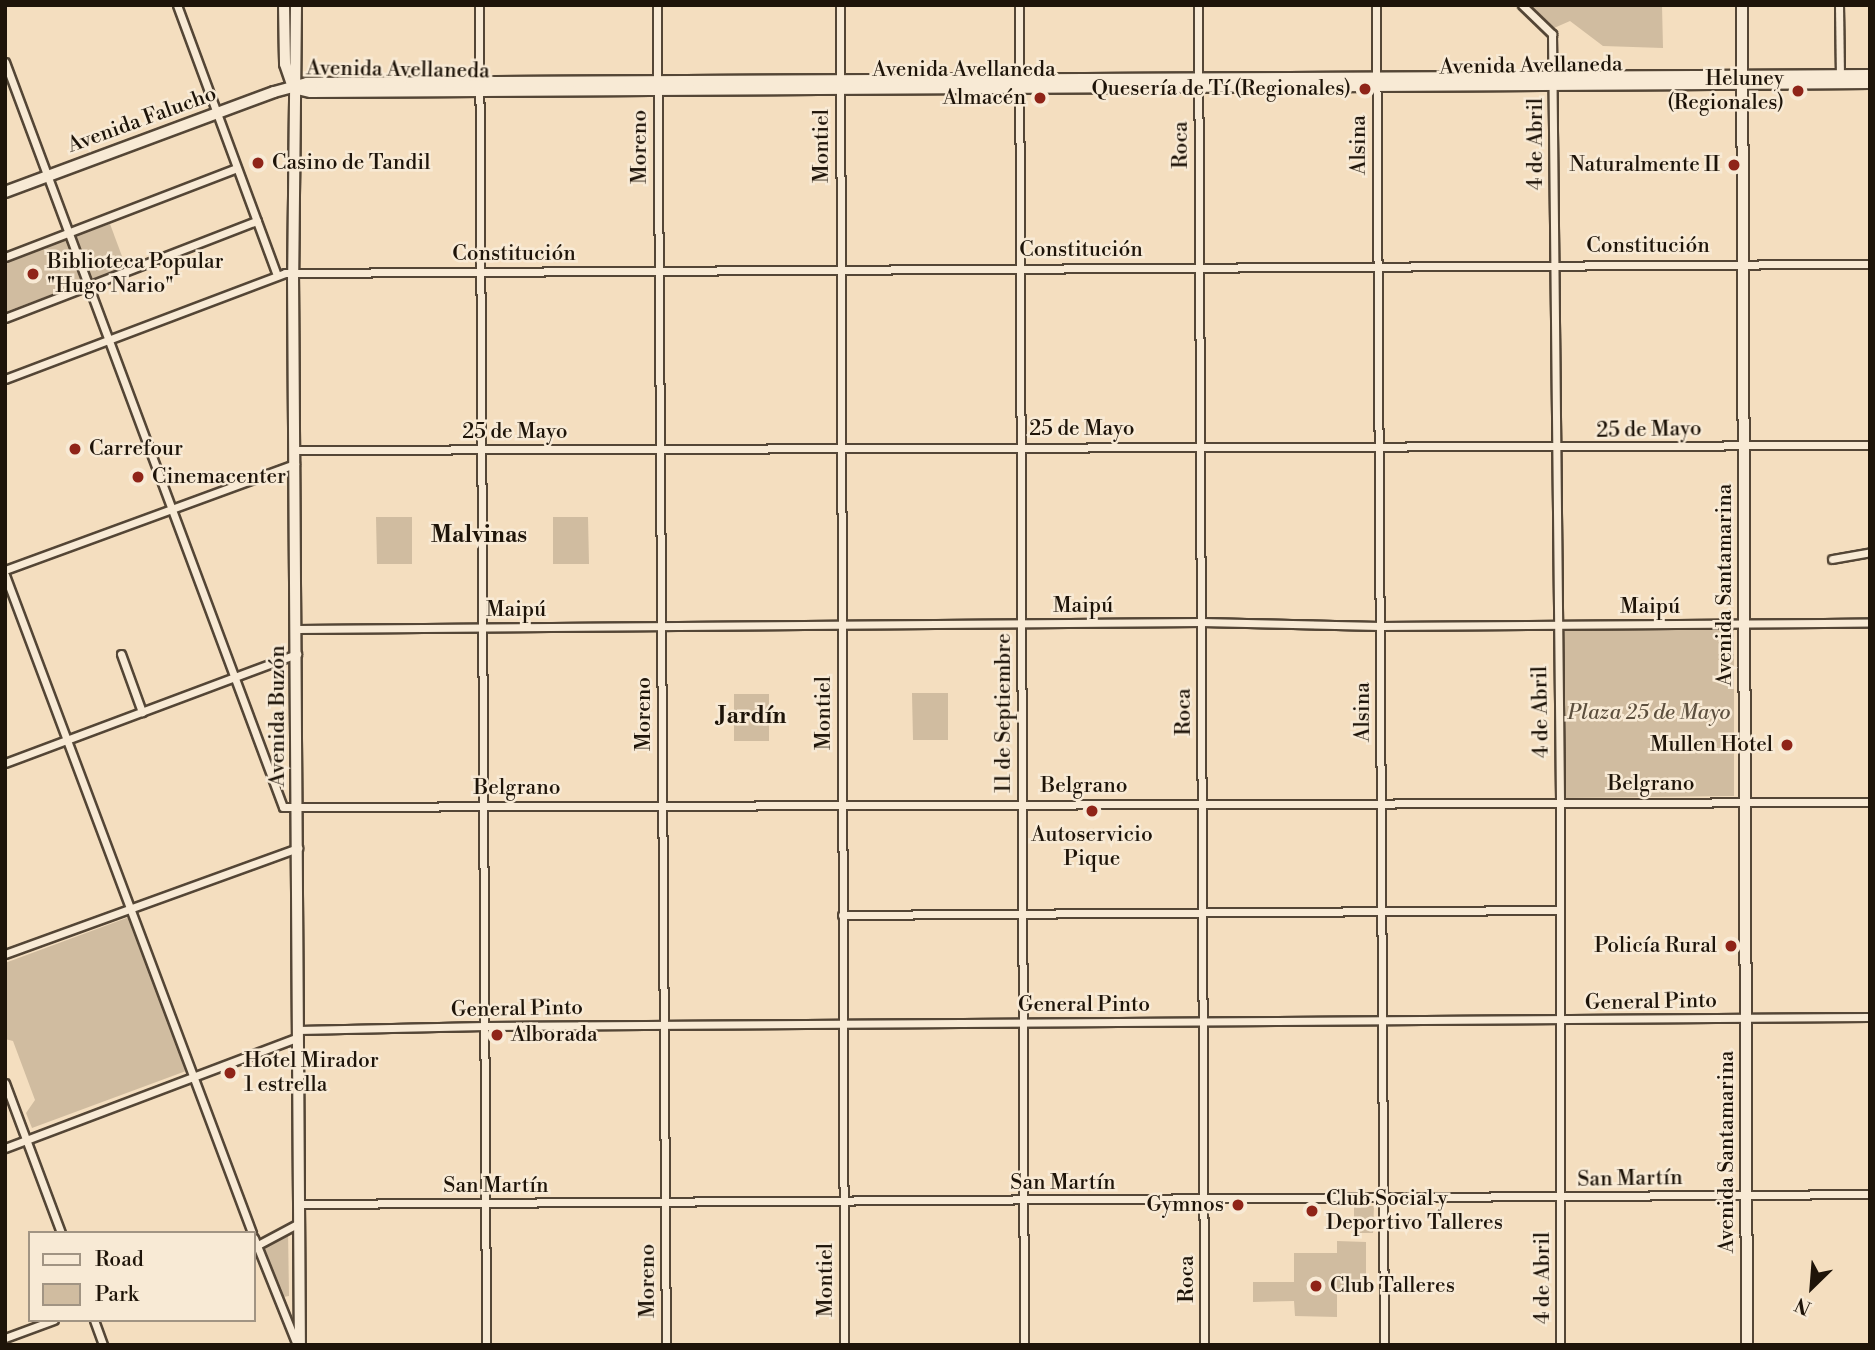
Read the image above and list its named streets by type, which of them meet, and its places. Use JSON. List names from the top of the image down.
{
  "streets": {
    "main road": [
      "Avenida Avellaneda",
      "Avenida Falucho",
      "Avenida Santamarina",
      "Avenida Buzón"
    ],
    "street": [
      "4 de Abril",
      "Roca",
      "Alsina",
      "Montiel",
      "Moreno",
      "Constitución",
      "25 de Mayo",
      "Maipú",
      "11 de Septiembre",
      "Belgrano",
      "General Pinto",
      "San Martín"
    ]
  },
  "crossings": [
    ["Avenida Avellaneda", "Avenida Falucho"],
    ["Avenida Avellaneda", "4 de Abril"],
    ["Avenida Avellaneda", "Roca"],
    ["Avenida Avellaneda", "Alsina"],
    ["Avenida Avellaneda", "Montiel"],
    ["Avenida Avellaneda", "Moreno"],
    ["Avenida Avellaneda", "Avenida Santamarina"],
    ["Avenida Avellaneda", "11 de Septiembre"],
    ["Avenida Avellaneda", "Avenida Buzón"],
    ["Avenida Falucho", "Avenida Buzón"],
    ["4 de Abril", "Constitución"],
    ["4 de Abril", "25 de Mayo"],
    ["4 de Abril", "Maipú"],
    ["4 de Abril", "Belgrano"],
    ["4 de Abril", "General Pinto"],
    ["4 de Abril", "San Martín"],
    ["Roca", "Constitución"],
    ["Roca", "25 de Mayo"],
    ["Roca", "Maipú"],
    ["Roca", "Belgrano"],
    ["Roca", "General Pinto"],
    ["Roca", "San Martín"],
    ["Alsina", "Constitución"],
    ["Alsina", "25 de Mayo"],
    ["Alsina", "Maipú"],
    ["Alsina", "Belgrano"],
    ["Alsina", "General Pinto"],
    ["Alsina", "San Martín"],
    ["Montiel", "Constitución"],
    ["Montiel", "25 de Mayo"],
    ["Montiel", "Maipú"],
    ["Montiel", "Belgrano"],
    ["Montiel", "General Pinto"],
    ["Montiel", "San Martín"],
    ["Moreno", "Constitución"],
    ["Moreno", "25 de Mayo"],
    ["Moreno", "Maipú"],
    ["Moreno", "Belgrano"],
    ["Moreno", "General Pinto"],
    ["Moreno", "San Martín"],
    ["Constitución", "Avenida Santamarina"],
    ["Constitución", "11 de Septiembre"],
    ["Constitución", "Avenida Buzón"],
    ["25 de Mayo", "Avenida Santamarina"],
    ["25 de Mayo", "11 de Septiembre"],
    ["25 de Mayo", "Avenida Buzón"],
    ["Avenida Santamarina", "Maipú"],
    ["Avenida Santamarina", "Belgrano"],
    ["Avenida Santamarina", "General Pinto"],
    ["Avenida Santamarina", "San Martín"],
    ["Maipú", "11 de Septiembre"],
    ["Maipú", "Avenida Buzón"],
    ["11 de Septiembre", "Belgrano"],
    ["11 de Septiembre", "General Pinto"],
    ["11 de Septiembre", "San Martín"],
    ["Avenida Buzón", "Belgrano"],
    ["Avenida Buzón", "General Pinto"],
    ["Avenida Buzón", "San Martín"]
  ],
  "districts": ["Malvinas", "Jardín"],
  "parks": ["Plaza 25 de Mayo"],
  "places": [
    "Quesería de Tí (Regionales)",
    "Heluney (Regionales)",
    "Almacén",
    "Casino de Tandil",
    "Naturalmente II",
    "Biblioteca Popular \"Hugo Nario\"",
    "Carrefour",
    "Cinemacenter",
    "Mullen Hotel",
    "Autoservicio Pique",
    "Policía Rural",
    "Alborada",
    "Hotel Mirador 1 estrella",
    "Gymnos",
    "Club Social y Deportivo Talleres",
    "Club Talleres"
  ],
  "legend": ["Road", "Park"],
  "north": "bottom left"
}
